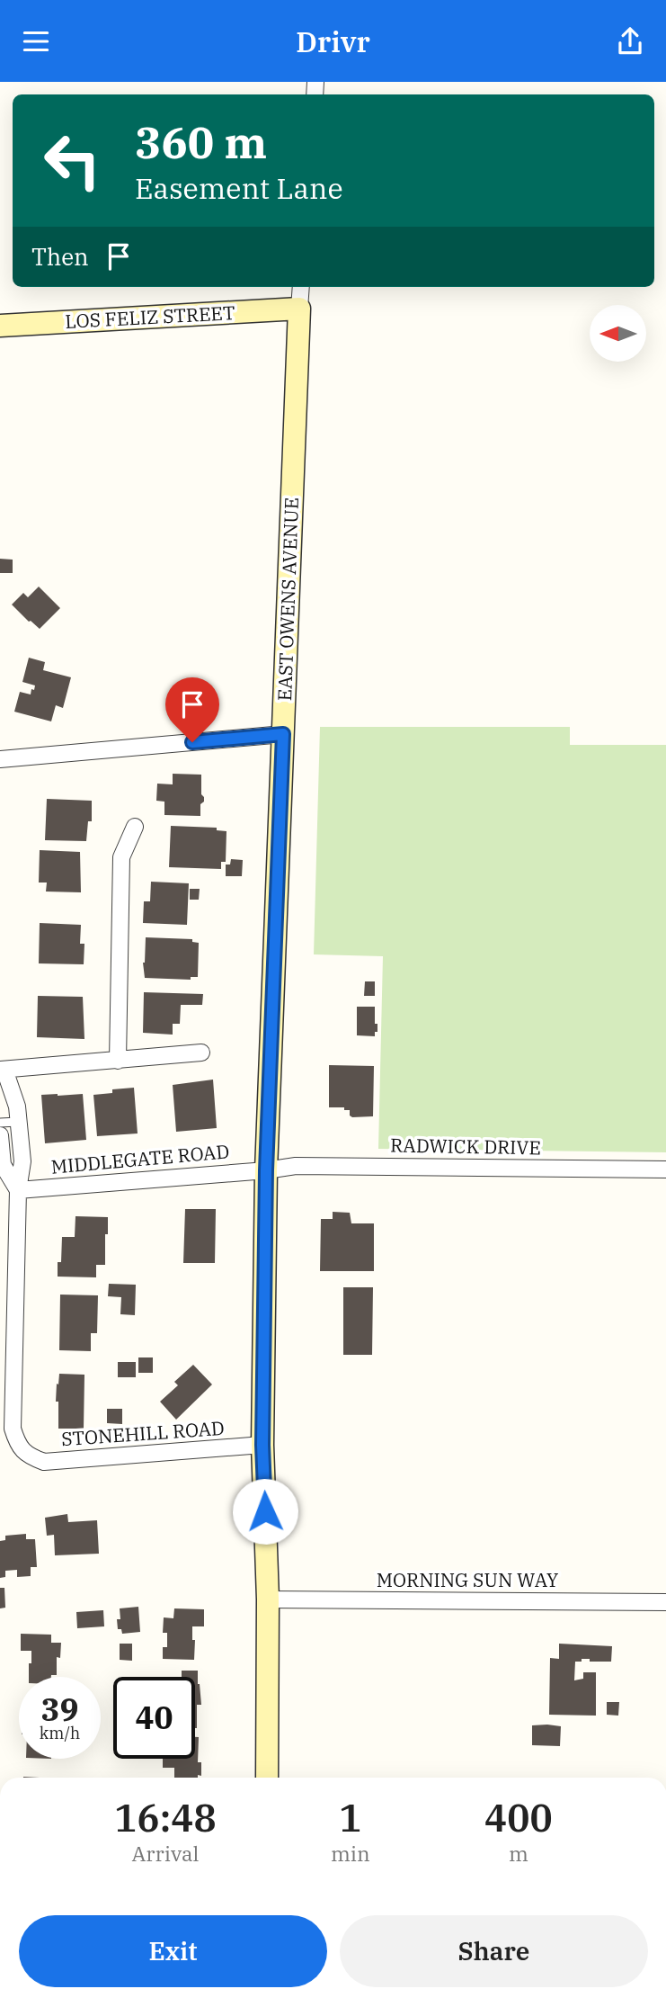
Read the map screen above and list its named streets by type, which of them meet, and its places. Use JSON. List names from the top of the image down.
{
  "streets": {
    "street": [
      "LOS FELIZ STREET",
      "EAST OWENS AVENUE",
      "RADWICK DRIVE",
      "MIDDLEGATE ROAD",
      "STONEHILL ROAD",
      "MORNING SUN WAY"
    ]
  },
  "crossings": [
    ["LOS FELIZ STREET", "EAST OWENS AVENUE"],
    ["EAST OWENS AVENUE", "RADWICK DRIVE"],
    ["EAST OWENS AVENUE", "MIDDLEGATE ROAD"],
    ["EAST OWENS AVENUE", "STONEHILL ROAD"],
    ["EAST OWENS AVENUE", "MORNING SUN WAY"],
    ["RADWICK DRIVE", "MIDDLEGATE ROAD"],
    ["MIDDLEGATE ROAD", "STONEHILL ROAD"]
  ],
  "north": "left",
  "page": {
    "header": "Drivr",
    "turn": ["360 m", "Easement Lane"],
    "then": "Then",
    "speed": "39 km/h",
    "limit": "40",
    "eta": [
      "16:48",
      "Arrival",
      "1",
      "min",
      "400",
      "m"
    ],
    "buttons": ["Exit", "Share"]
  }
}
